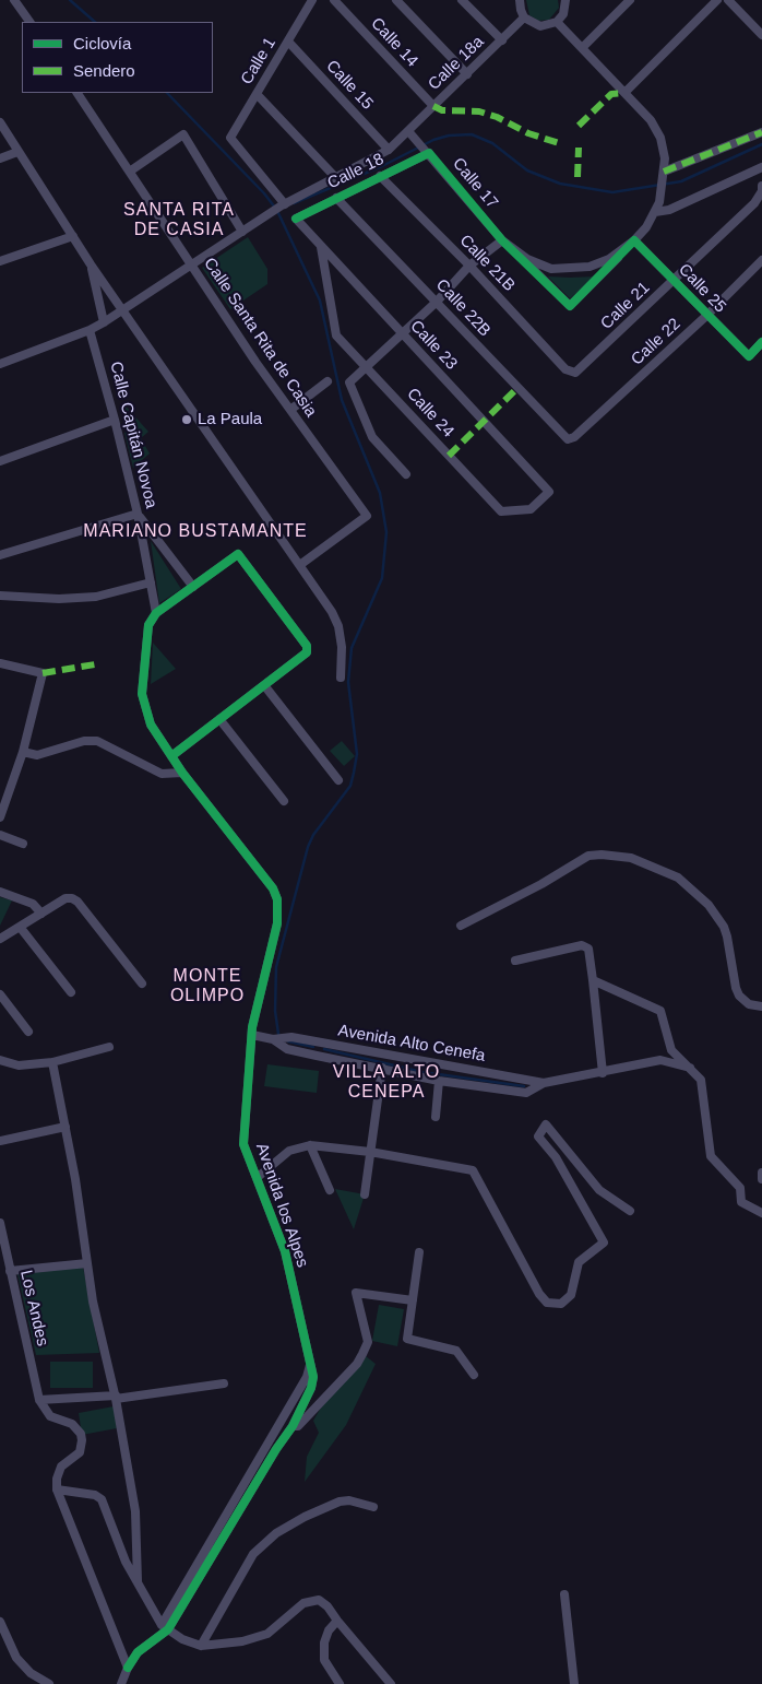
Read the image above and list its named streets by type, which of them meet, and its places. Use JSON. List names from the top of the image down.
{
  "streets": {
    "street": [
      "Calle 14",
      "Calle 1",
      "Calle 18a",
      "Calle 15",
      "Calle 18",
      "Calle 17",
      "Calle 21B",
      "Calle 25",
      "Calle 21",
      "Calle 22B",
      "Calle Santa Rita de Casia",
      "Calle 22",
      "Calle 23",
      "Calle 24",
      "Calle Capitán Novoa",
      "Avenida Alto Cenefa",
      "Avenida los Alpes",
      "Los Andes"
    ]
  },
  "crossings": [
    ["Calle 14", "Calle 18a"],
    ["Calle 1", "Calle 15"],
    ["Calle 1", "Calle 18"],
    ["Calle 18a", "Calle 18"],
    ["Calle 18a", "Calle 17"],
    ["Calle 15", "Calle 18"],
    ["Calle 18", "Calle 17"],
    ["Calle 18", "Calle 21B"],
    ["Calle 18", "Calle 22B"],
    ["Calle 18", "Calle Santa Rita de Casia"],
    ["Calle 18", "Calle 23"],
    ["Calle 18", "Calle Capitán Novoa"],
    ["Calle 17", "Calle 25"],
    ["Calle 21B", "Calle 21"],
    ["Calle 25", "Calle 21"],
    ["Calle 25", "Calle 22"],
    ["Calle 22B", "Calle 22"],
    ["Calle 23", "Calle 24"],
    ["Calle Capitán Novoa", "Avenida los Alpes"],
    ["Avenida Alto Cenefa", "Avenida los Alpes"]
  ],
  "districts": [
    "SANTA RITA DE CASIA",
    "MARIANO BUSTAMANTE",
    "MONTE OLIMPO",
    "VILLA ALTO CENEPA"
  ],
  "places": ["La Paula"],
  "legend": ["Ciclovía", "Sendero"]
}
